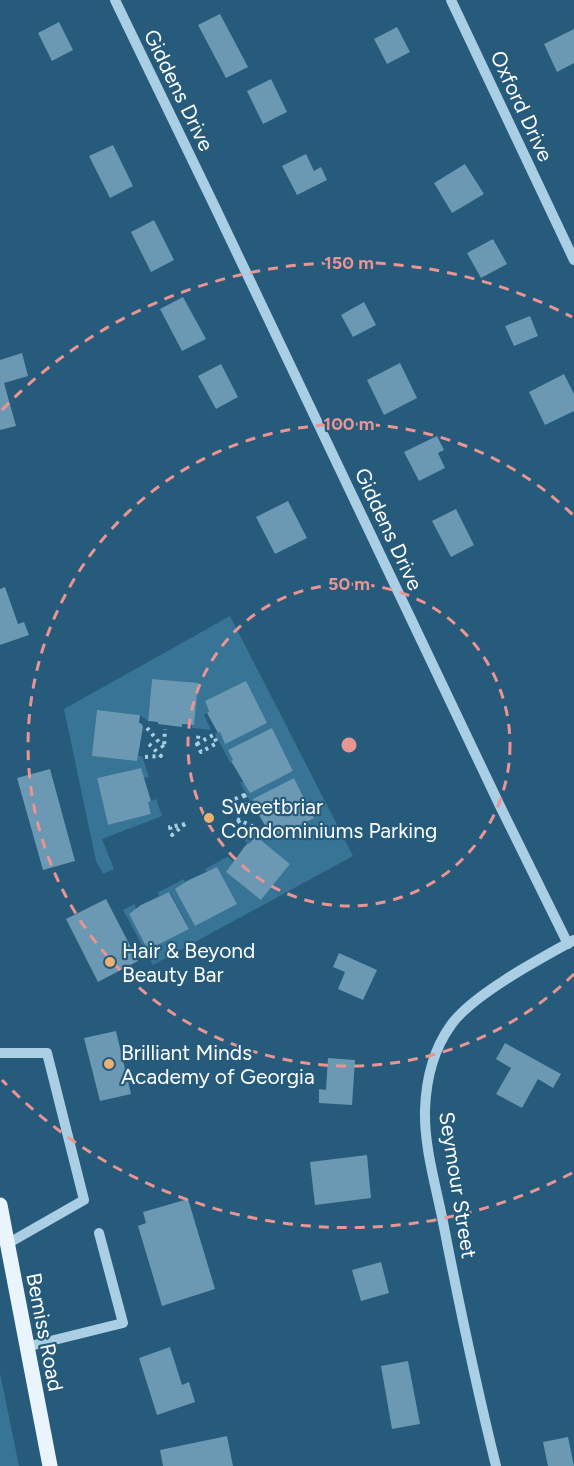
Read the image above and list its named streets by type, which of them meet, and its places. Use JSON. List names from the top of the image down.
{
  "streets": {
    "main road": ["Bemiss Road"],
    "street": ["Giddens Drive", "Oxford Drive", "Seymour Street"]
  },
  "crossings": [
    ["Giddens Drive", "Seymour Street"]
  ],
  "places": ["Sweetbriar Condominiums Parking", "Hair & Beyond Beauty Bar", "Brilliant Minds Academy of Georgia"],
  "rings": ["150 m", "100 m", "50 m"]
}
